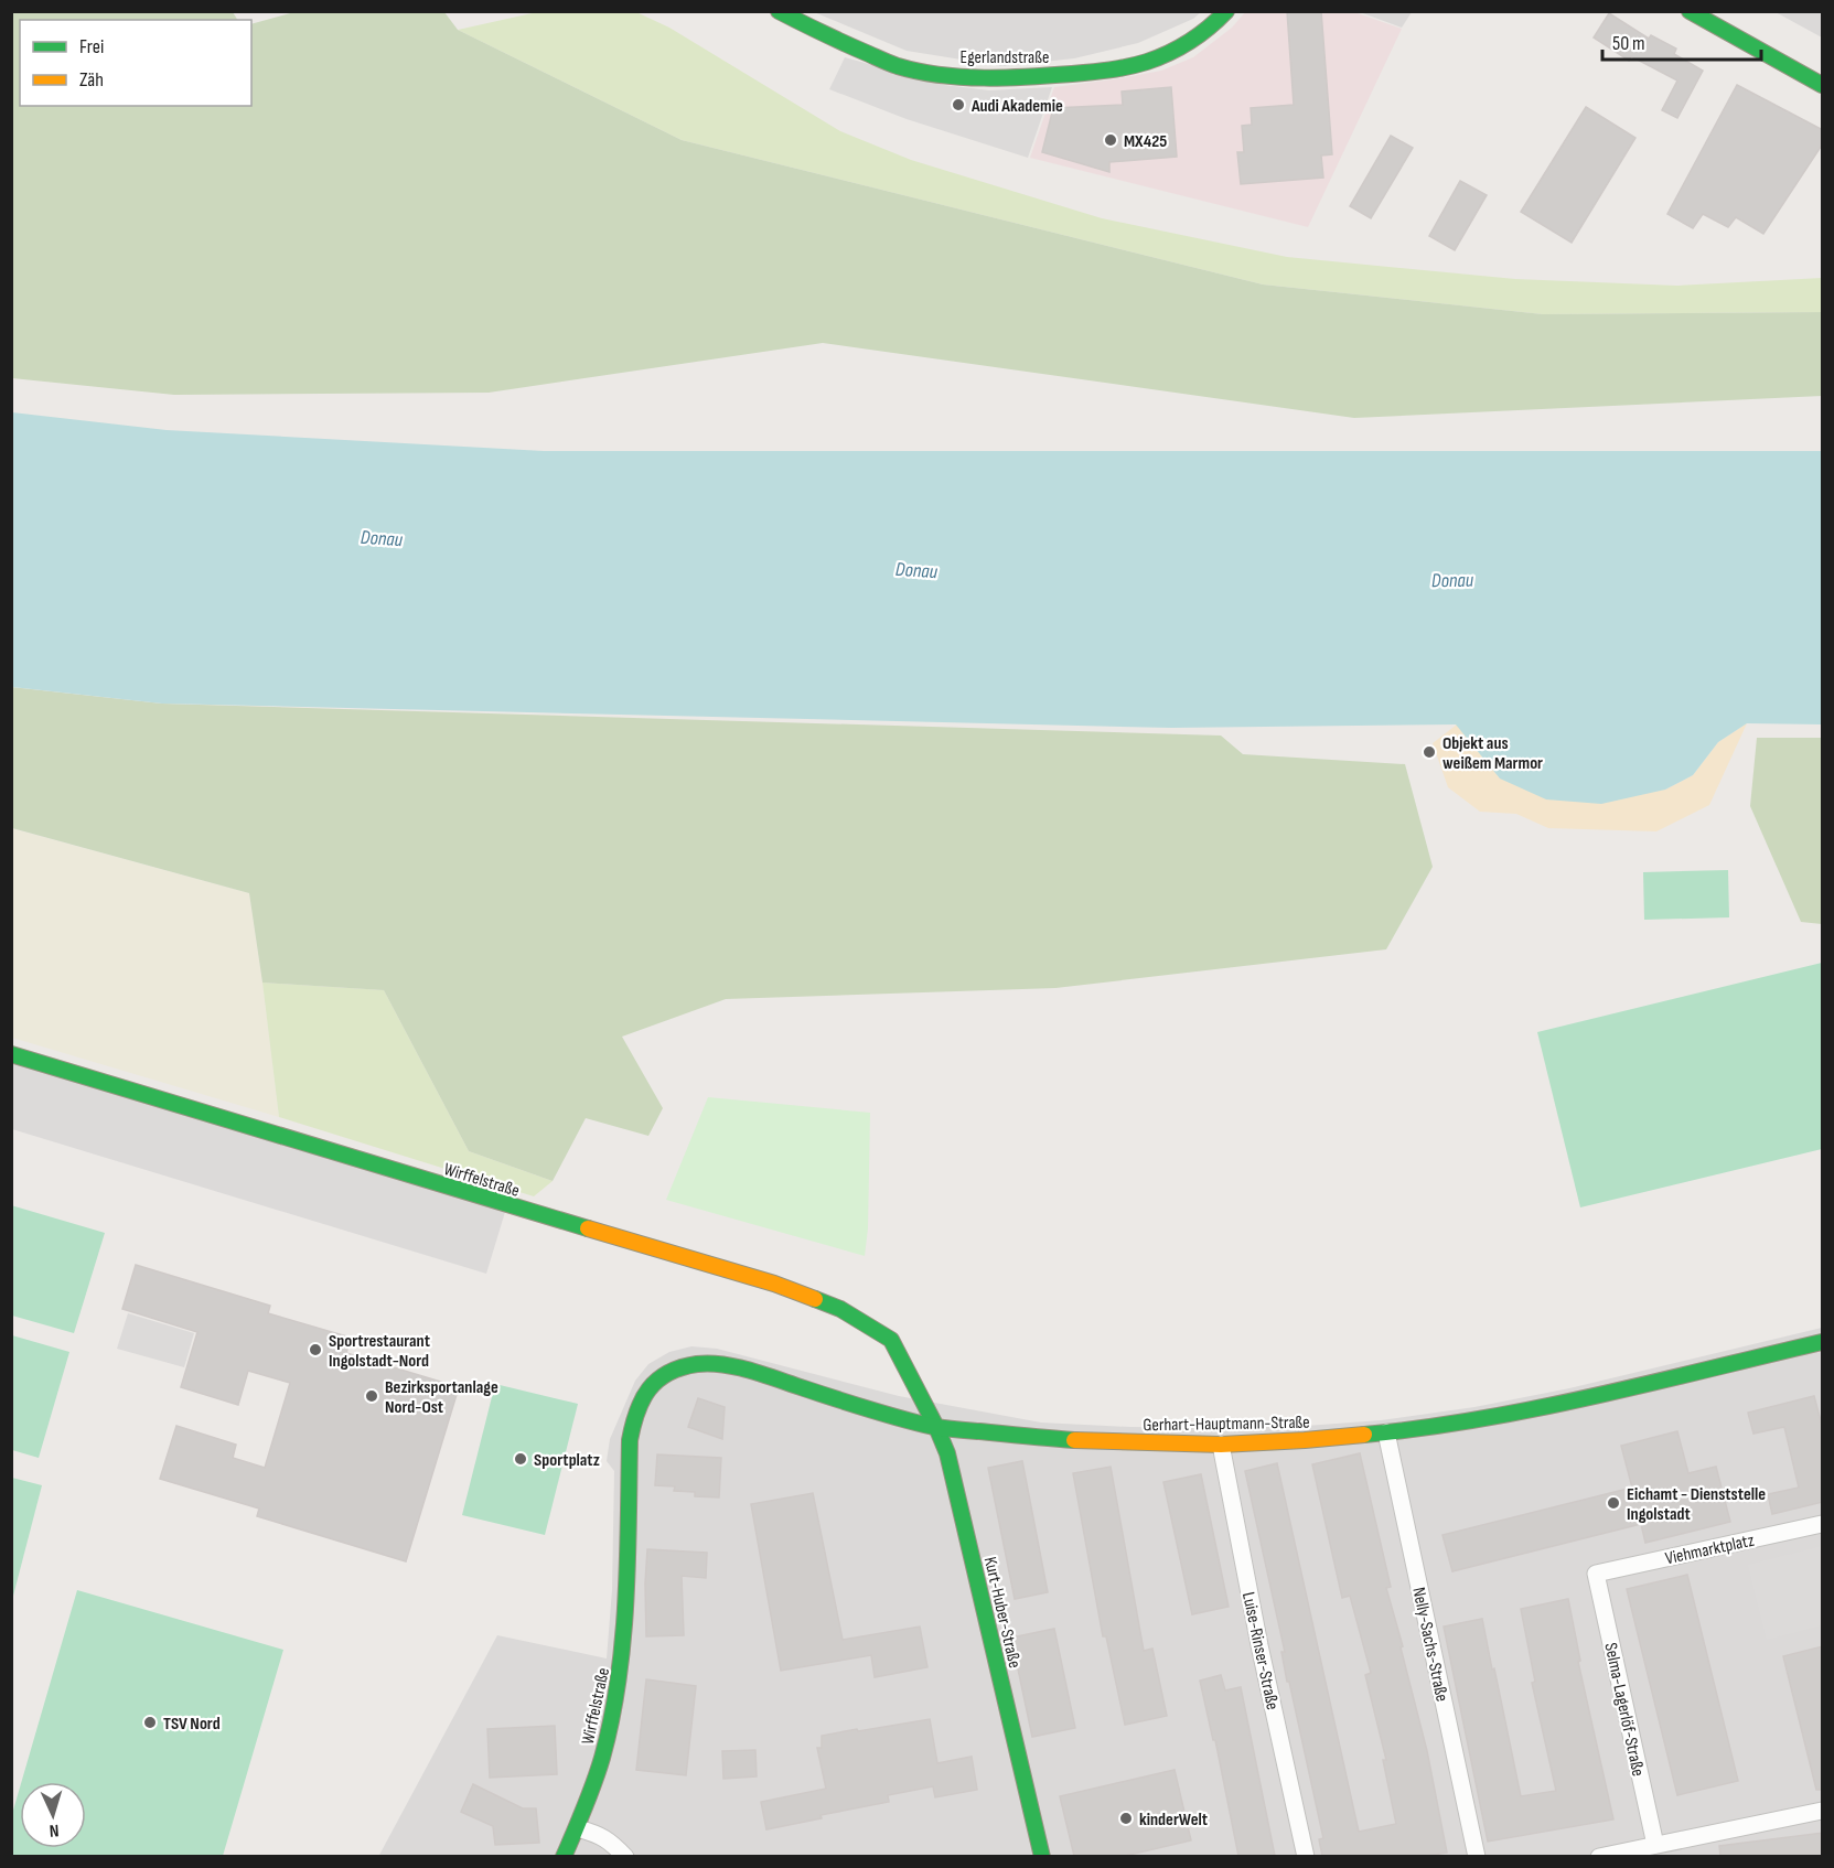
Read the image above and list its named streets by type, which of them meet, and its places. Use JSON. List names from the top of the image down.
{
  "streets": {
    "street": [
      "Egerlandstraße",
      "Wirffelstraße",
      "Gerhart-Hauptmann-Straße",
      "Viehmarktplatz",
      "Kurt-Huber-Straße",
      "Nelly-Sachs-Straße",
      "Luise-Rinser-Straße",
      "Selma-Lagerlöf-Straße"
    ]
  },
  "crossings": [
    ["Wirffelstraße", "Gerhart-Hauptmann-Straße"],
    ["Wirffelstraße", "Kurt-Huber-Straße"],
    ["Gerhart-Hauptmann-Straße", "Kurt-Huber-Straße"],
    ["Gerhart-Hauptmann-Straße", "Nelly-Sachs-Straße"],
    ["Gerhart-Hauptmann-Straße", "Luise-Rinser-Straße"],
    ["Viehmarktplatz", "Selma-Lagerlöf-Straße"]
  ],
  "water": ["Donau"],
  "places": [
    "Audi Akademie",
    "MX425",
    "Objekt aus weißem Marmor",
    "Sportrestaurant Ingolstadt-Nord",
    "Bezirksportanlage Nord-Ost",
    "Sportplatz",
    "Eichamt - Dienststelle Ingolstadt",
    "TSV Nord",
    "kinderWelt"
  ],
  "legend": ["Frei", "Zäh"],
  "scale_bar": "50 m",
  "north": "bottom"
}
